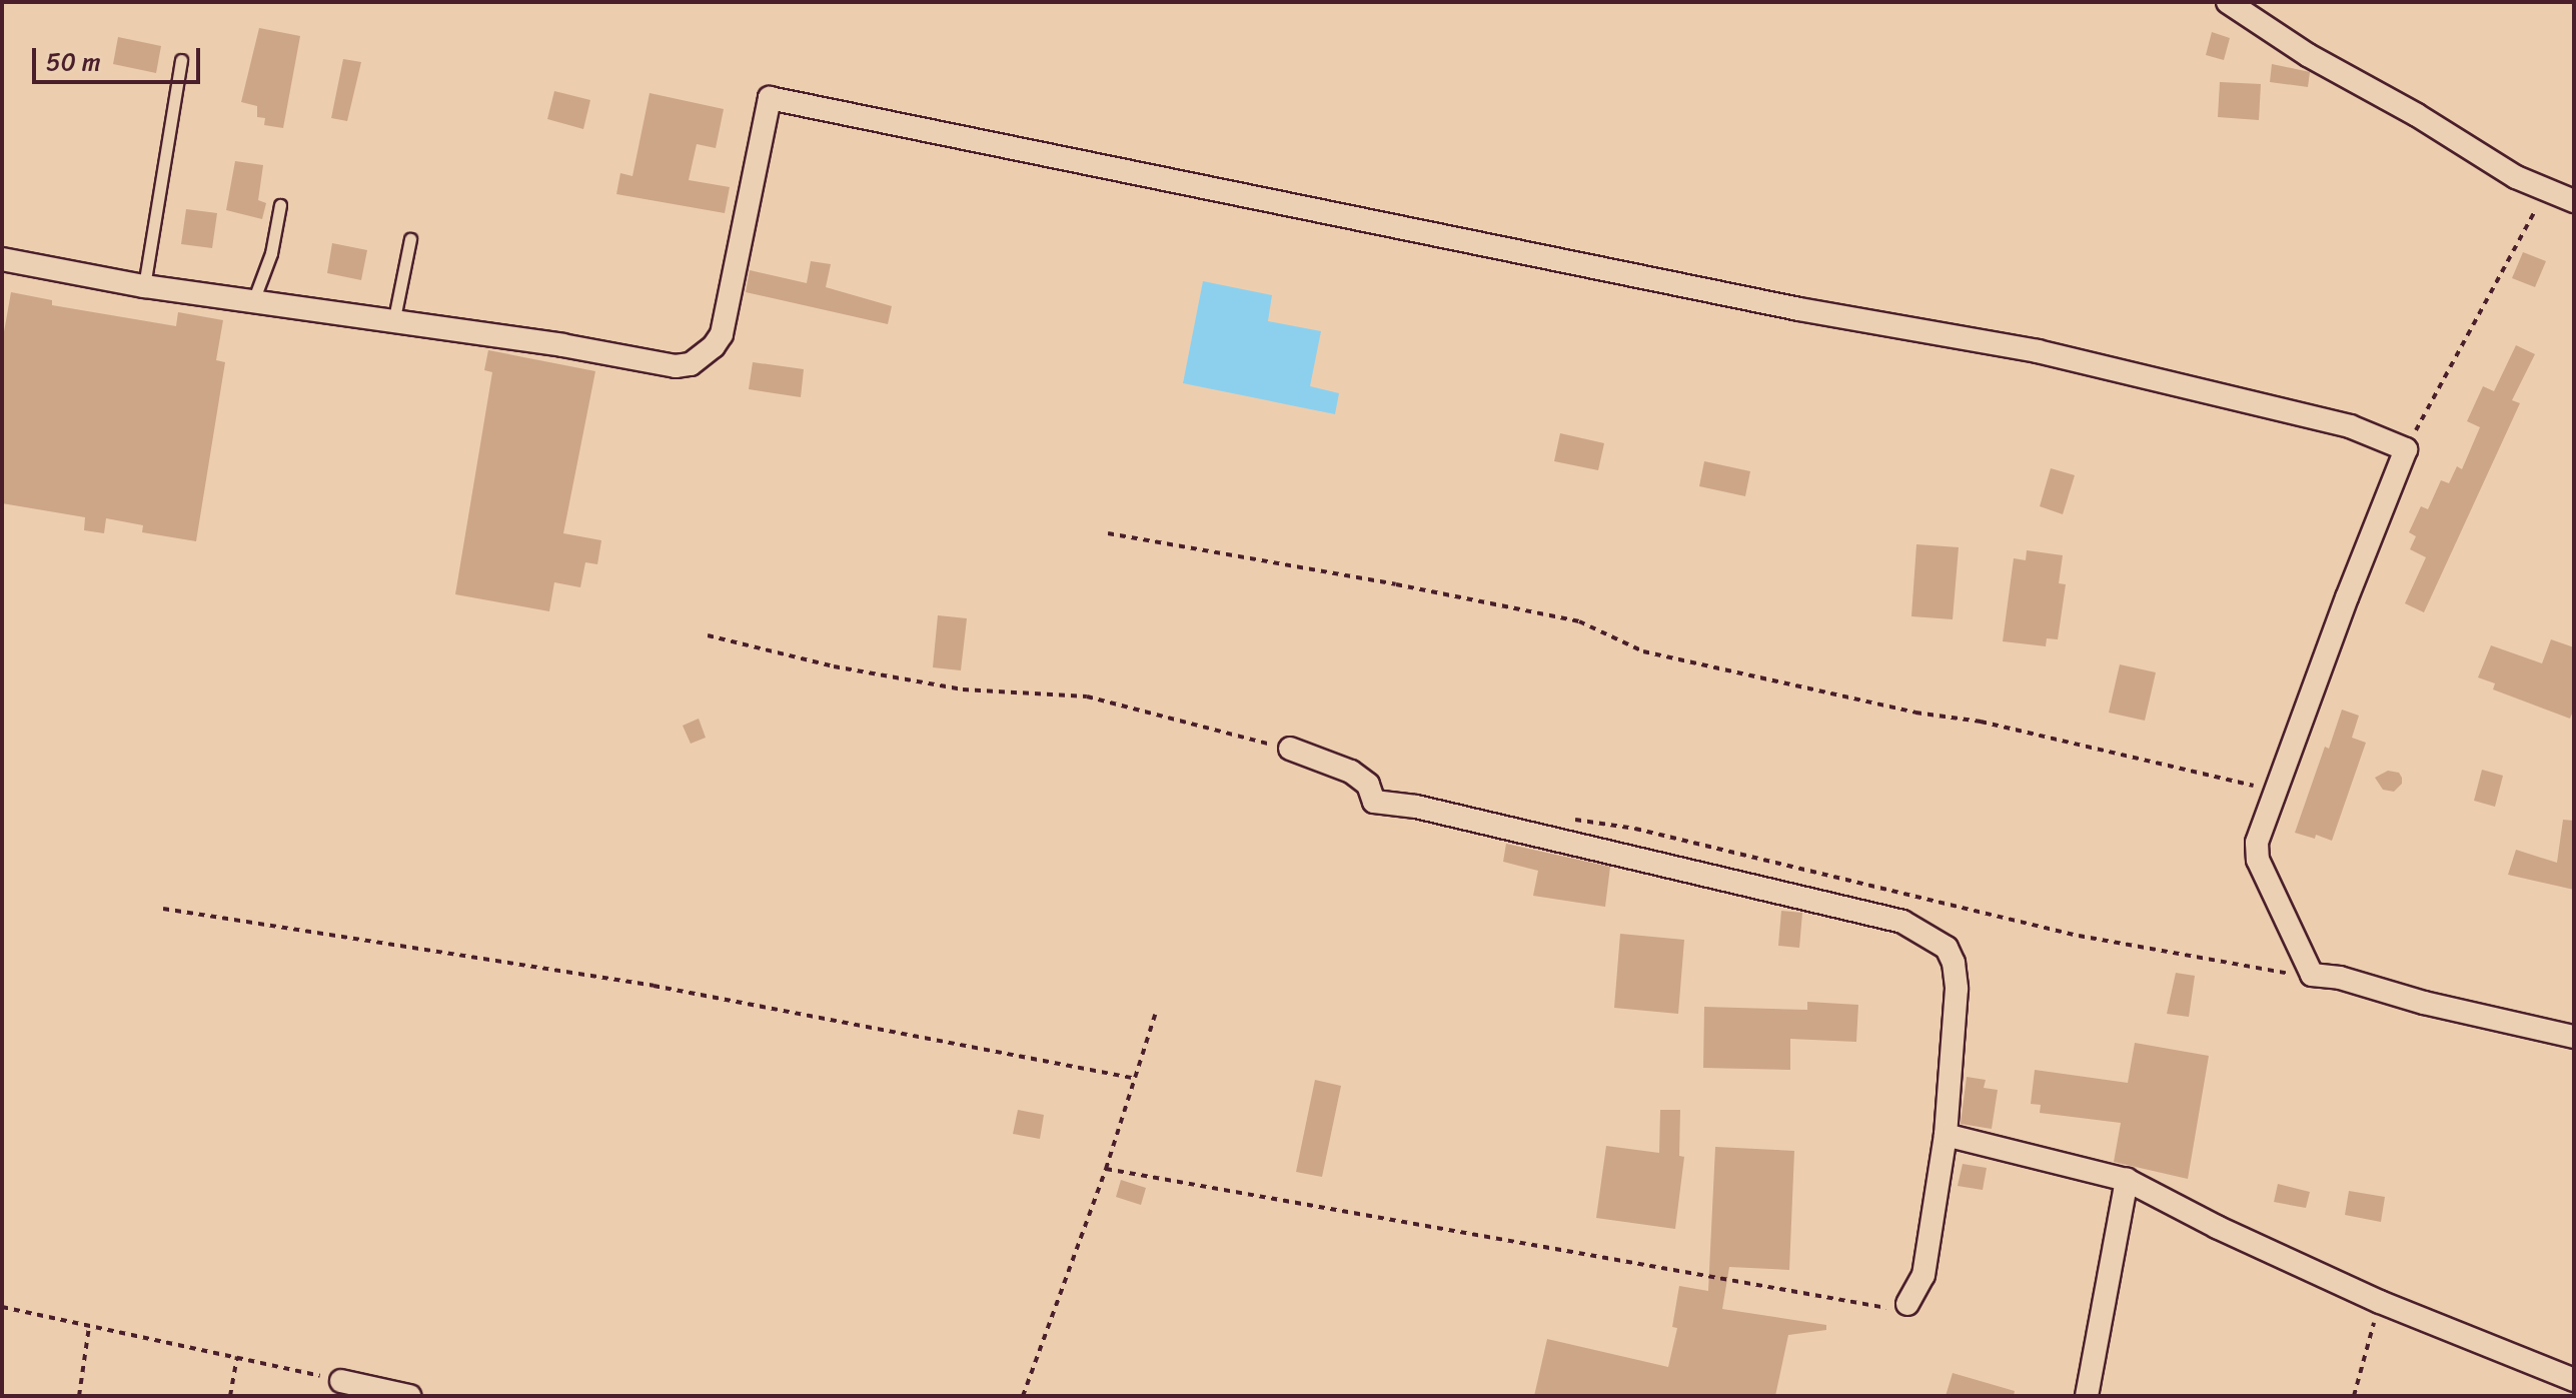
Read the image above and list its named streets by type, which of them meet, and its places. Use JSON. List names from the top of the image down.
{
  "scale_bar": "50 m"
}
